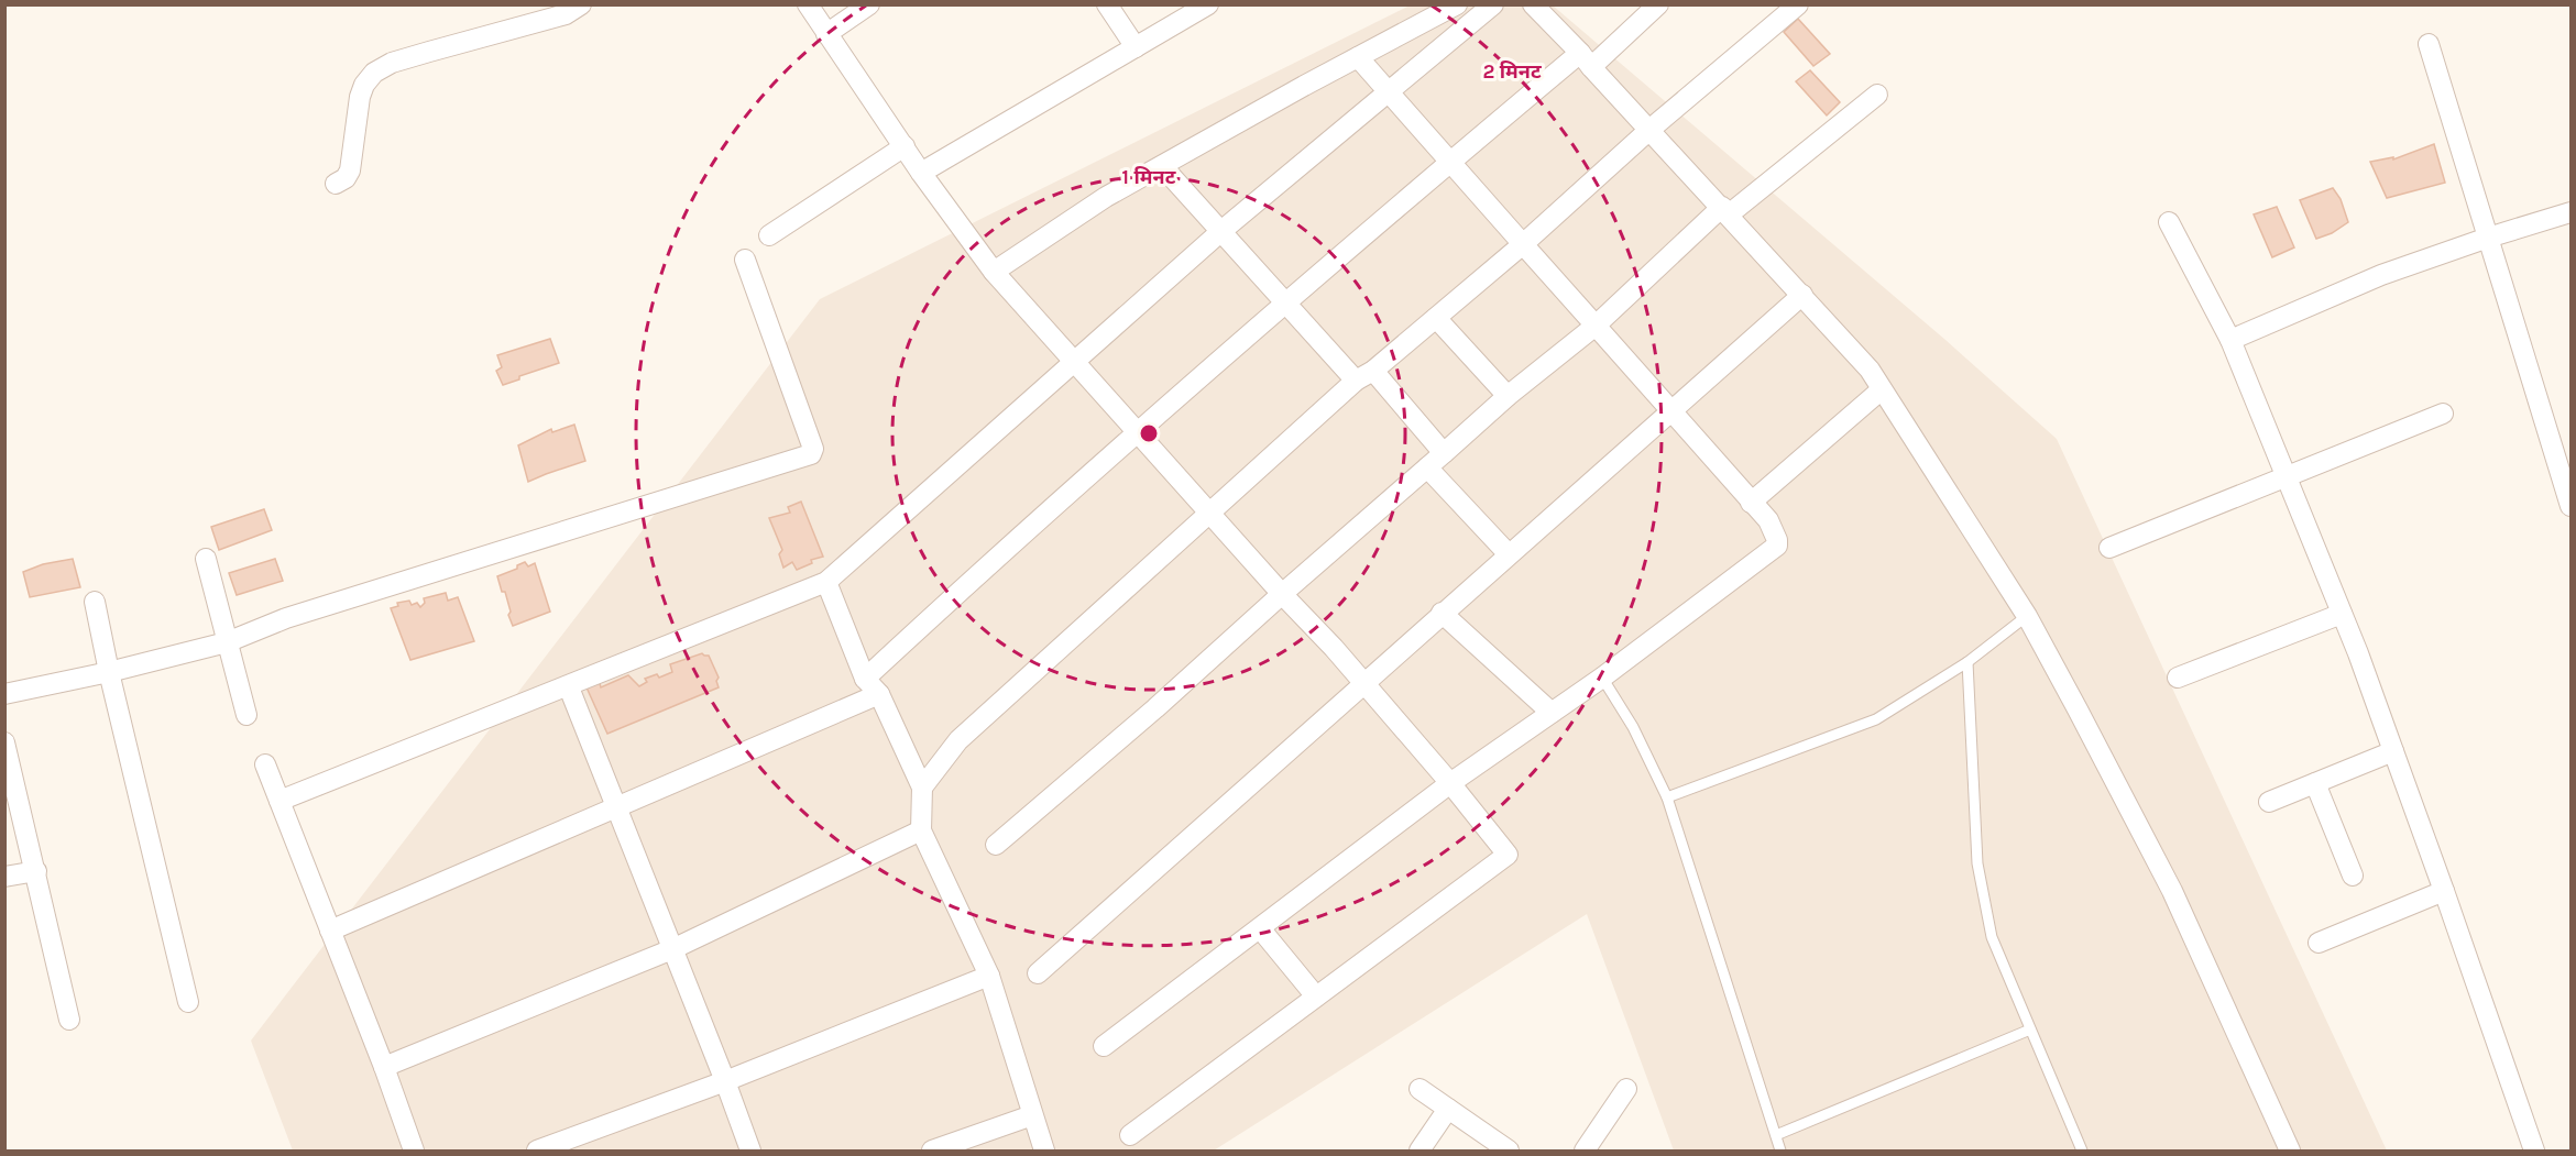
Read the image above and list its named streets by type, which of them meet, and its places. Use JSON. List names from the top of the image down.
{
  "rings": ["2 मिनट", "1 मिनट"]
}
